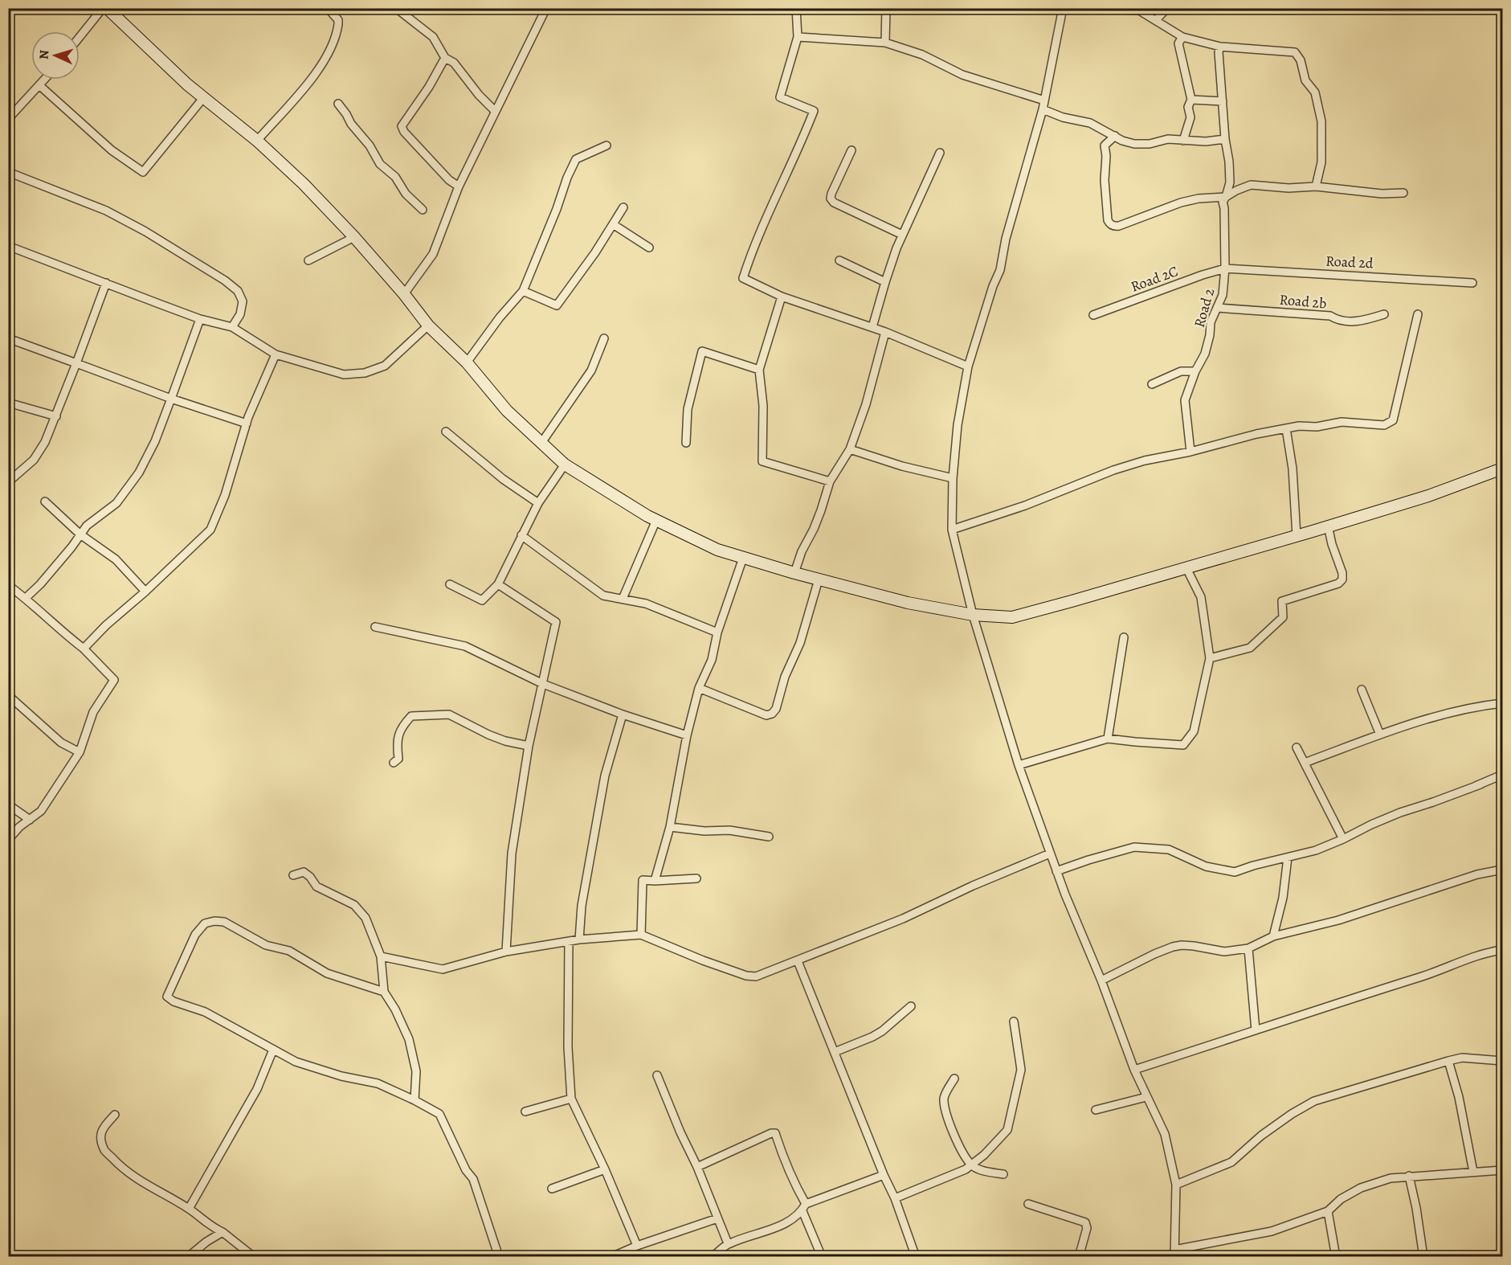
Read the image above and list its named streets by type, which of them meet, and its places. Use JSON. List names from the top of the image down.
{
  "streets": {
    "street": [
      "Road 2d",
      "Road 2C",
      "Road 2b",
      "Road 2"
    ]
  },
  "crossings": [
    ["Road 2d", "Road 2C"],
    ["Road 2d", "Road 2"],
    ["Road 2C", "Road 2"],
    ["Road 2b", "Road 2"]
  ],
  "north": "left"
}
